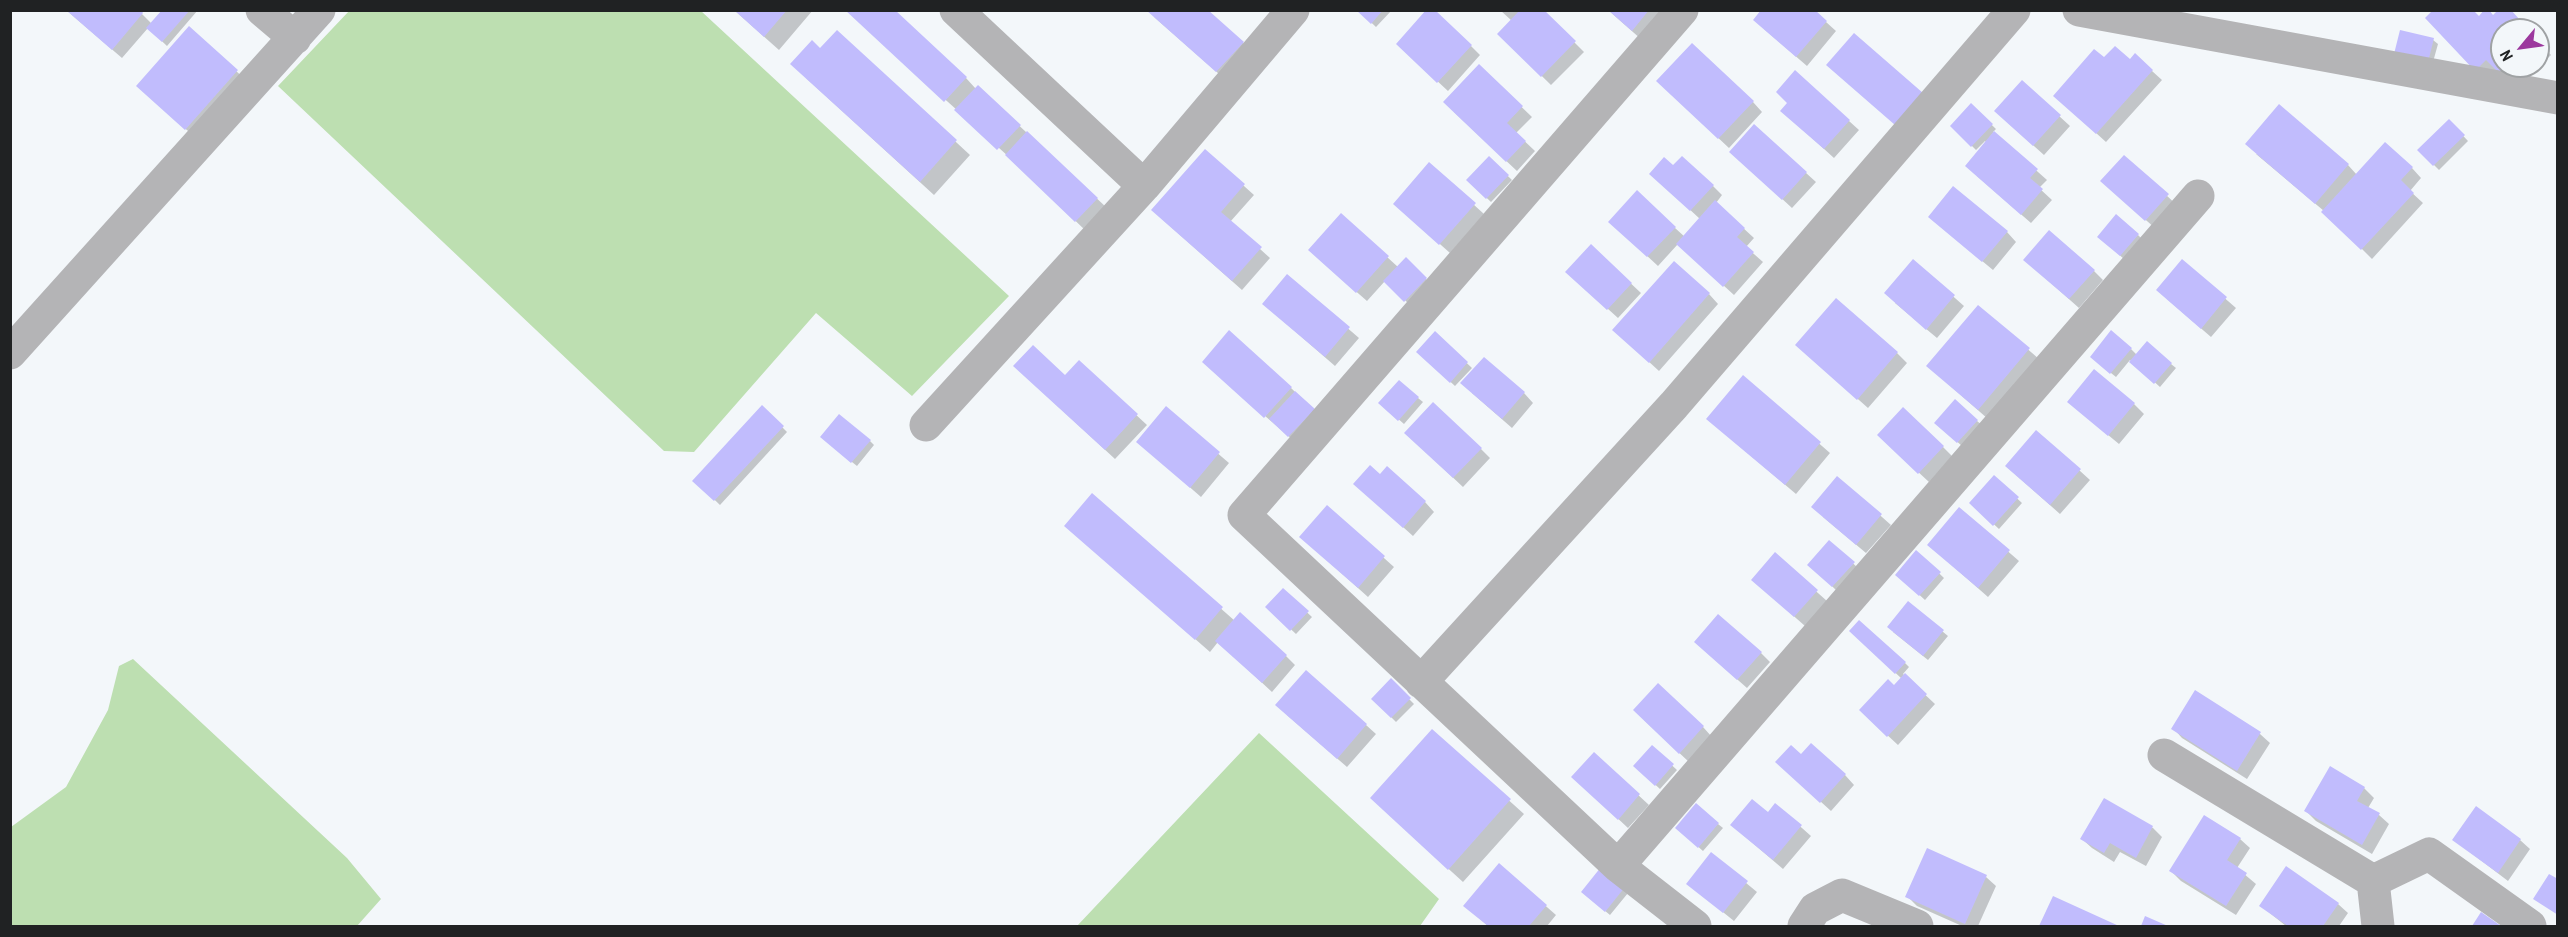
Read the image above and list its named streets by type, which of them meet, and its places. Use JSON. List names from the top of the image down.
{
  "north": "bottom left"
}
